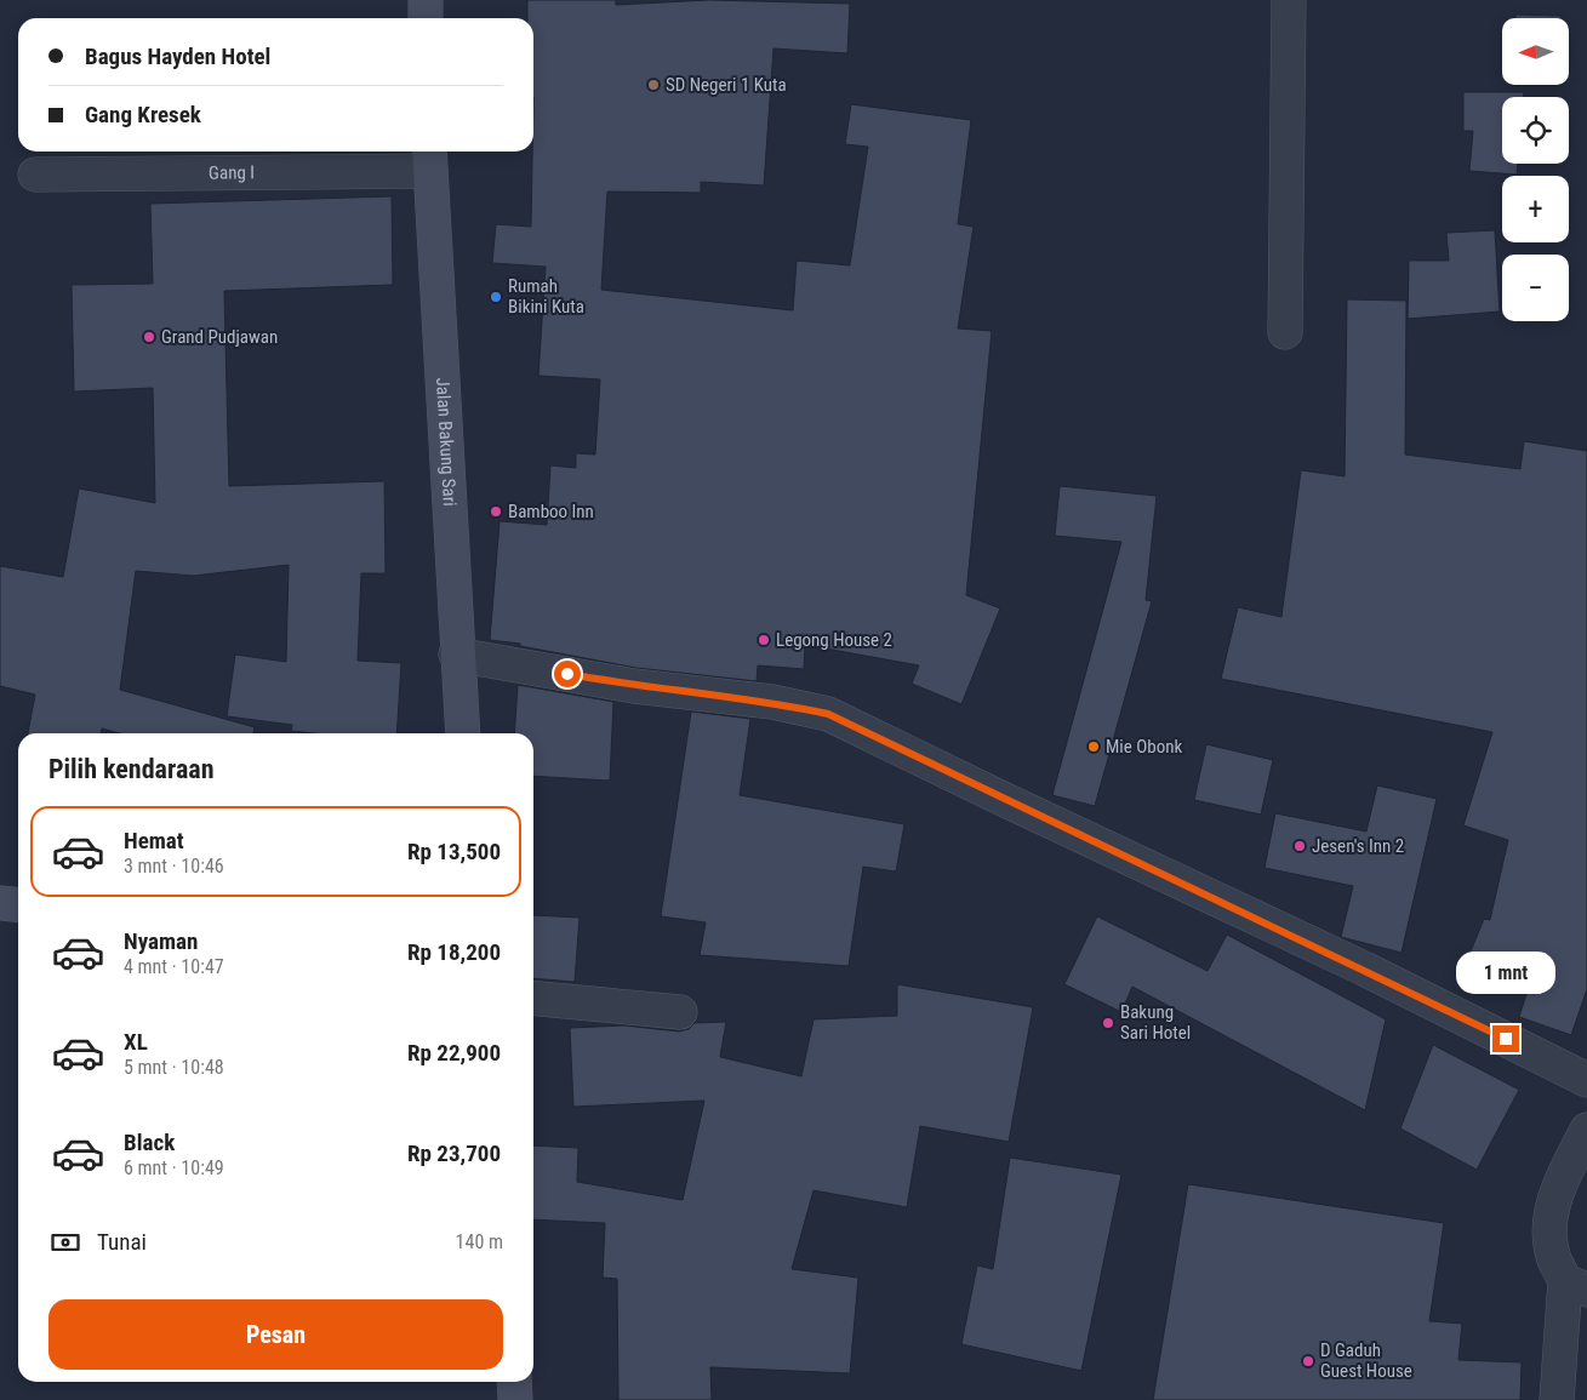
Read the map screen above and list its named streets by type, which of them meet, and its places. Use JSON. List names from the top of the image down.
{
  "streets": {
    "main road": ["Jalan Bakung Sari"],
    "street": ["Gang I"]
  },
  "crossings": [
    ["Gang I", "Jalan Bakung Sari"]
  ],
  "places": [
    "SD Negeri 1 Kuta",
    "Rumah Bikini Kuta",
    "Grand Pudjawan",
    "Bamboo Inn",
    "Legong House 2",
    "Mie Obonk",
    "Jesen's Inn 2",
    "Bakung Sari Hotel",
    "D Gaduh Guest House"
  ],
  "north": "left",
  "page": {
    "map_buttons": ["+", "−"],
    "banner": ["Bagus Hayden Hotel", "Gang Kresek"],
    "heading": "Pilih kendaraan",
    "list": [
      {
        "name": "Hemat",
        "note": "3 mnt · 10:46",
        "value": "Rp 13,500"
      },
      {
        "name": "Nyaman",
        "note": "4 mnt · 10:47",
        "value": "Rp 18,200"
      },
      {
        "name": "XL",
        "note": "5 mnt · 10:48",
        "value": "Rp 22,900"
      },
      {
        "name": "Black",
        "note": "6 mnt · 10:49",
        "value": "Rp 23,700"
      }
    ],
    "bubble": "1 mnt",
    "pay": ["Tunai", "140 m"],
    "buttons": "Pesan"
  }
}
